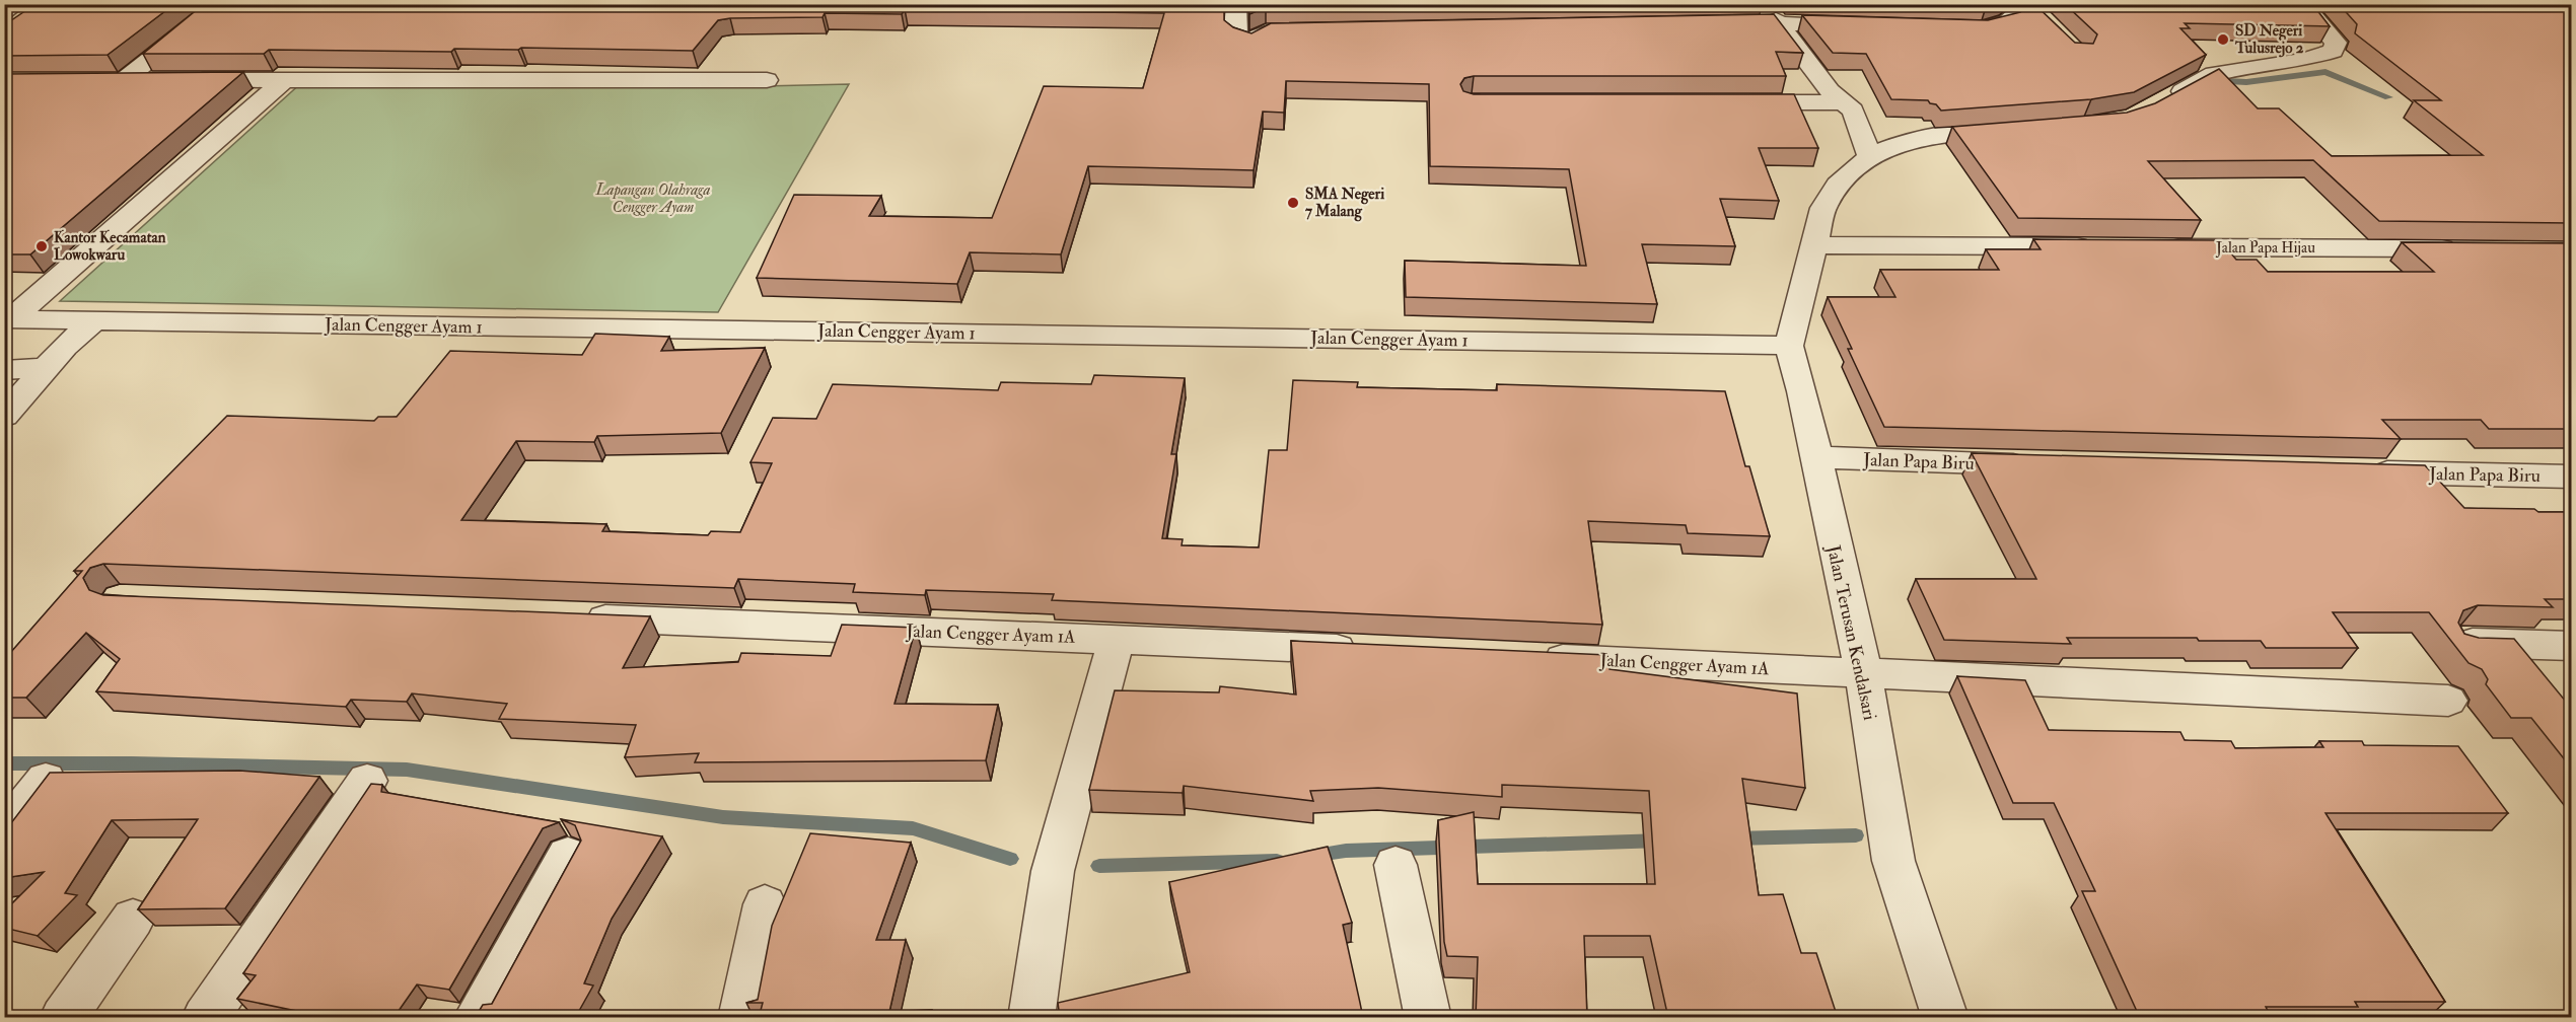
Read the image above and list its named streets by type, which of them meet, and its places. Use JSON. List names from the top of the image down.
{
  "streets": {
    "street": [
      "Jalan Papa Hijau",
      "Jalan Cengger Ayam 1",
      "Jalan Papa Biru",
      "Jalan Terusan Kendalsari",
      "Jalan Cengger Ayam 1A"
    ]
  },
  "crossings": [
    ["Jalan Cengger Ayam 1", "Jalan Terusan Kendalsari"],
    ["Jalan Papa Biru", "Jalan Terusan Kendalsari"],
    ["Jalan Terusan Kendalsari", "Jalan Cengger Ayam 1A"]
  ],
  "parks": ["Lapangan Olahraga Cengger Ayam"],
  "places": ["SD Negeri Tulusrejo 2", "SMA Negeri 7 Malang", "Kantor Kecamatan Lowokwaru"]
}
